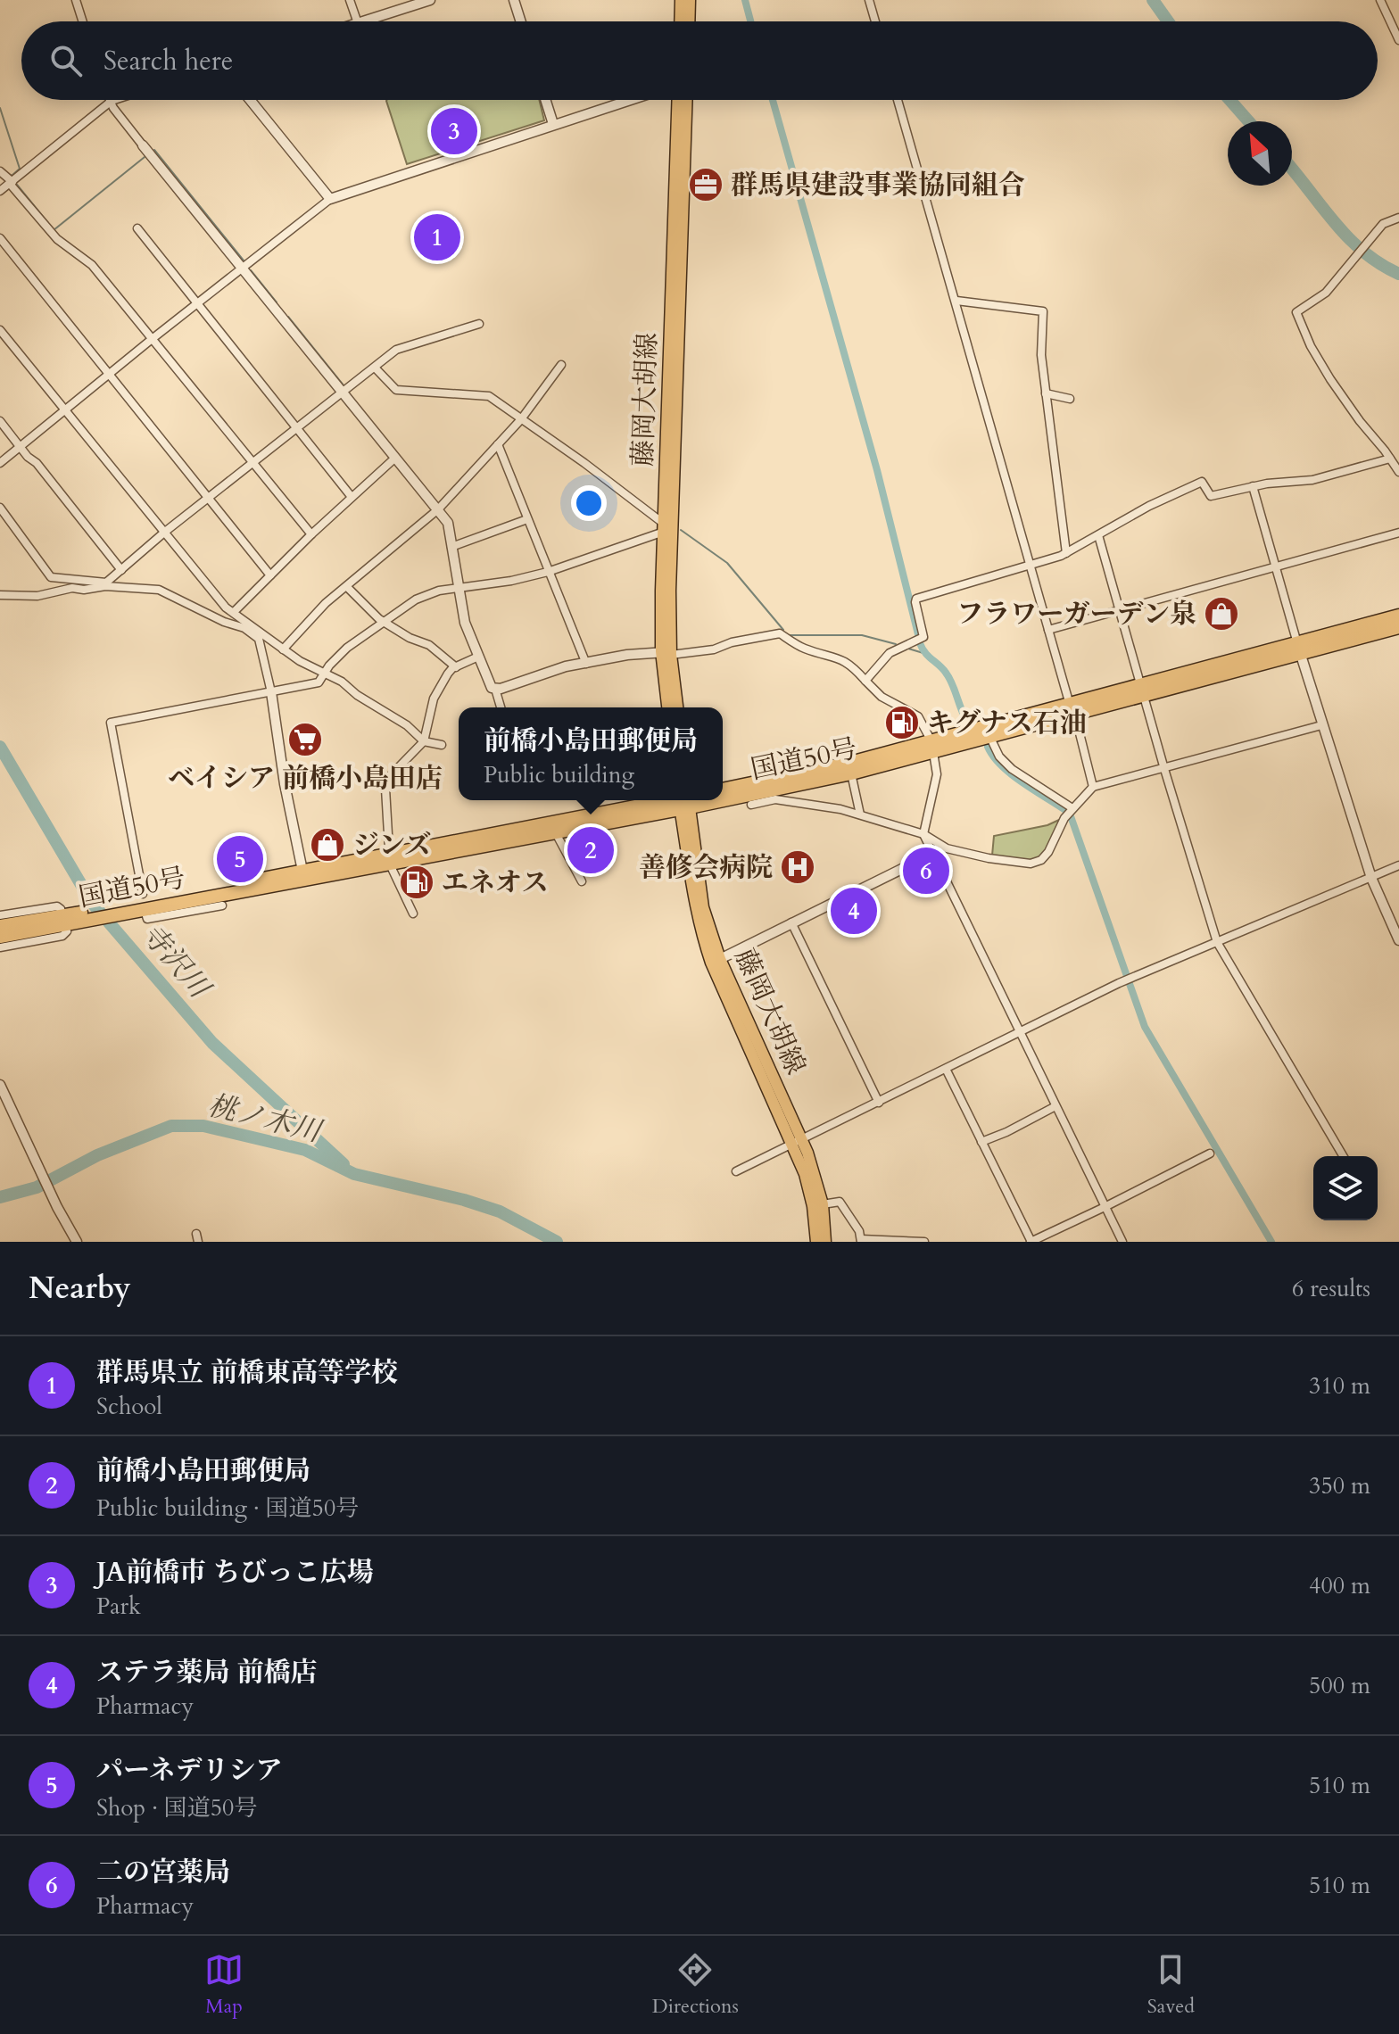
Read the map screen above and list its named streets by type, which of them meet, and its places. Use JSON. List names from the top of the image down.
{
  "streets": {
    "highway": ["国道50号"],
    "main road": ["藤岡大胡線"]
  },
  "water": ["寺沢川", "桃ノ木川"],
  "places": {
    "office": ["群馬県建設事業協同組合"],
    "shop": ["フラワーガーデン泉", "ジンズ"],
    "fuel station": ["キグナス石油", "エネオス"],
    "supermarket": ["ベイシア 前橋小島田店"],
    "hospital": ["善修会病院"]
  },
  "north": "top left",
  "page": {
    "search": "Search here",
    "pins": [
      "3",
      "1",
      "2",
      "5",
      "6",
      "4"
    ],
    "popup": ["前橋小島田郵便局", "Public building"],
    "heading": ["Nearby", "6 results"],
    "list": [
      {
        "mark": "1",
        "name": "群馬県立 前橋東高等学校",
        "note": "School",
        "value": "310 m"
      },
      {
        "mark": "2",
        "name": "前橋小島田郵便局",
        "note": "Public building · 国道50号",
        "value": "350 m"
      },
      {
        "mark": "3",
        "name": "JA前橋市 ちびっこ広場",
        "note": "Park",
        "value": "400 m"
      },
      {
        "mark": "4",
        "name": "ステラ薬局 前橋店",
        "note": "Pharmacy",
        "value": "500 m"
      },
      {
        "mark": "5",
        "name": "パーネデリシア",
        "note": "Shop · 国道50号",
        "value": "510 m"
      },
      {
        "mark": "6",
        "name": "二の宮薬局",
        "note": "Pharmacy",
        "value": "510 m"
      }
    ],
    "nav": ["Map", "Directions", "Saved"]
  }
}
